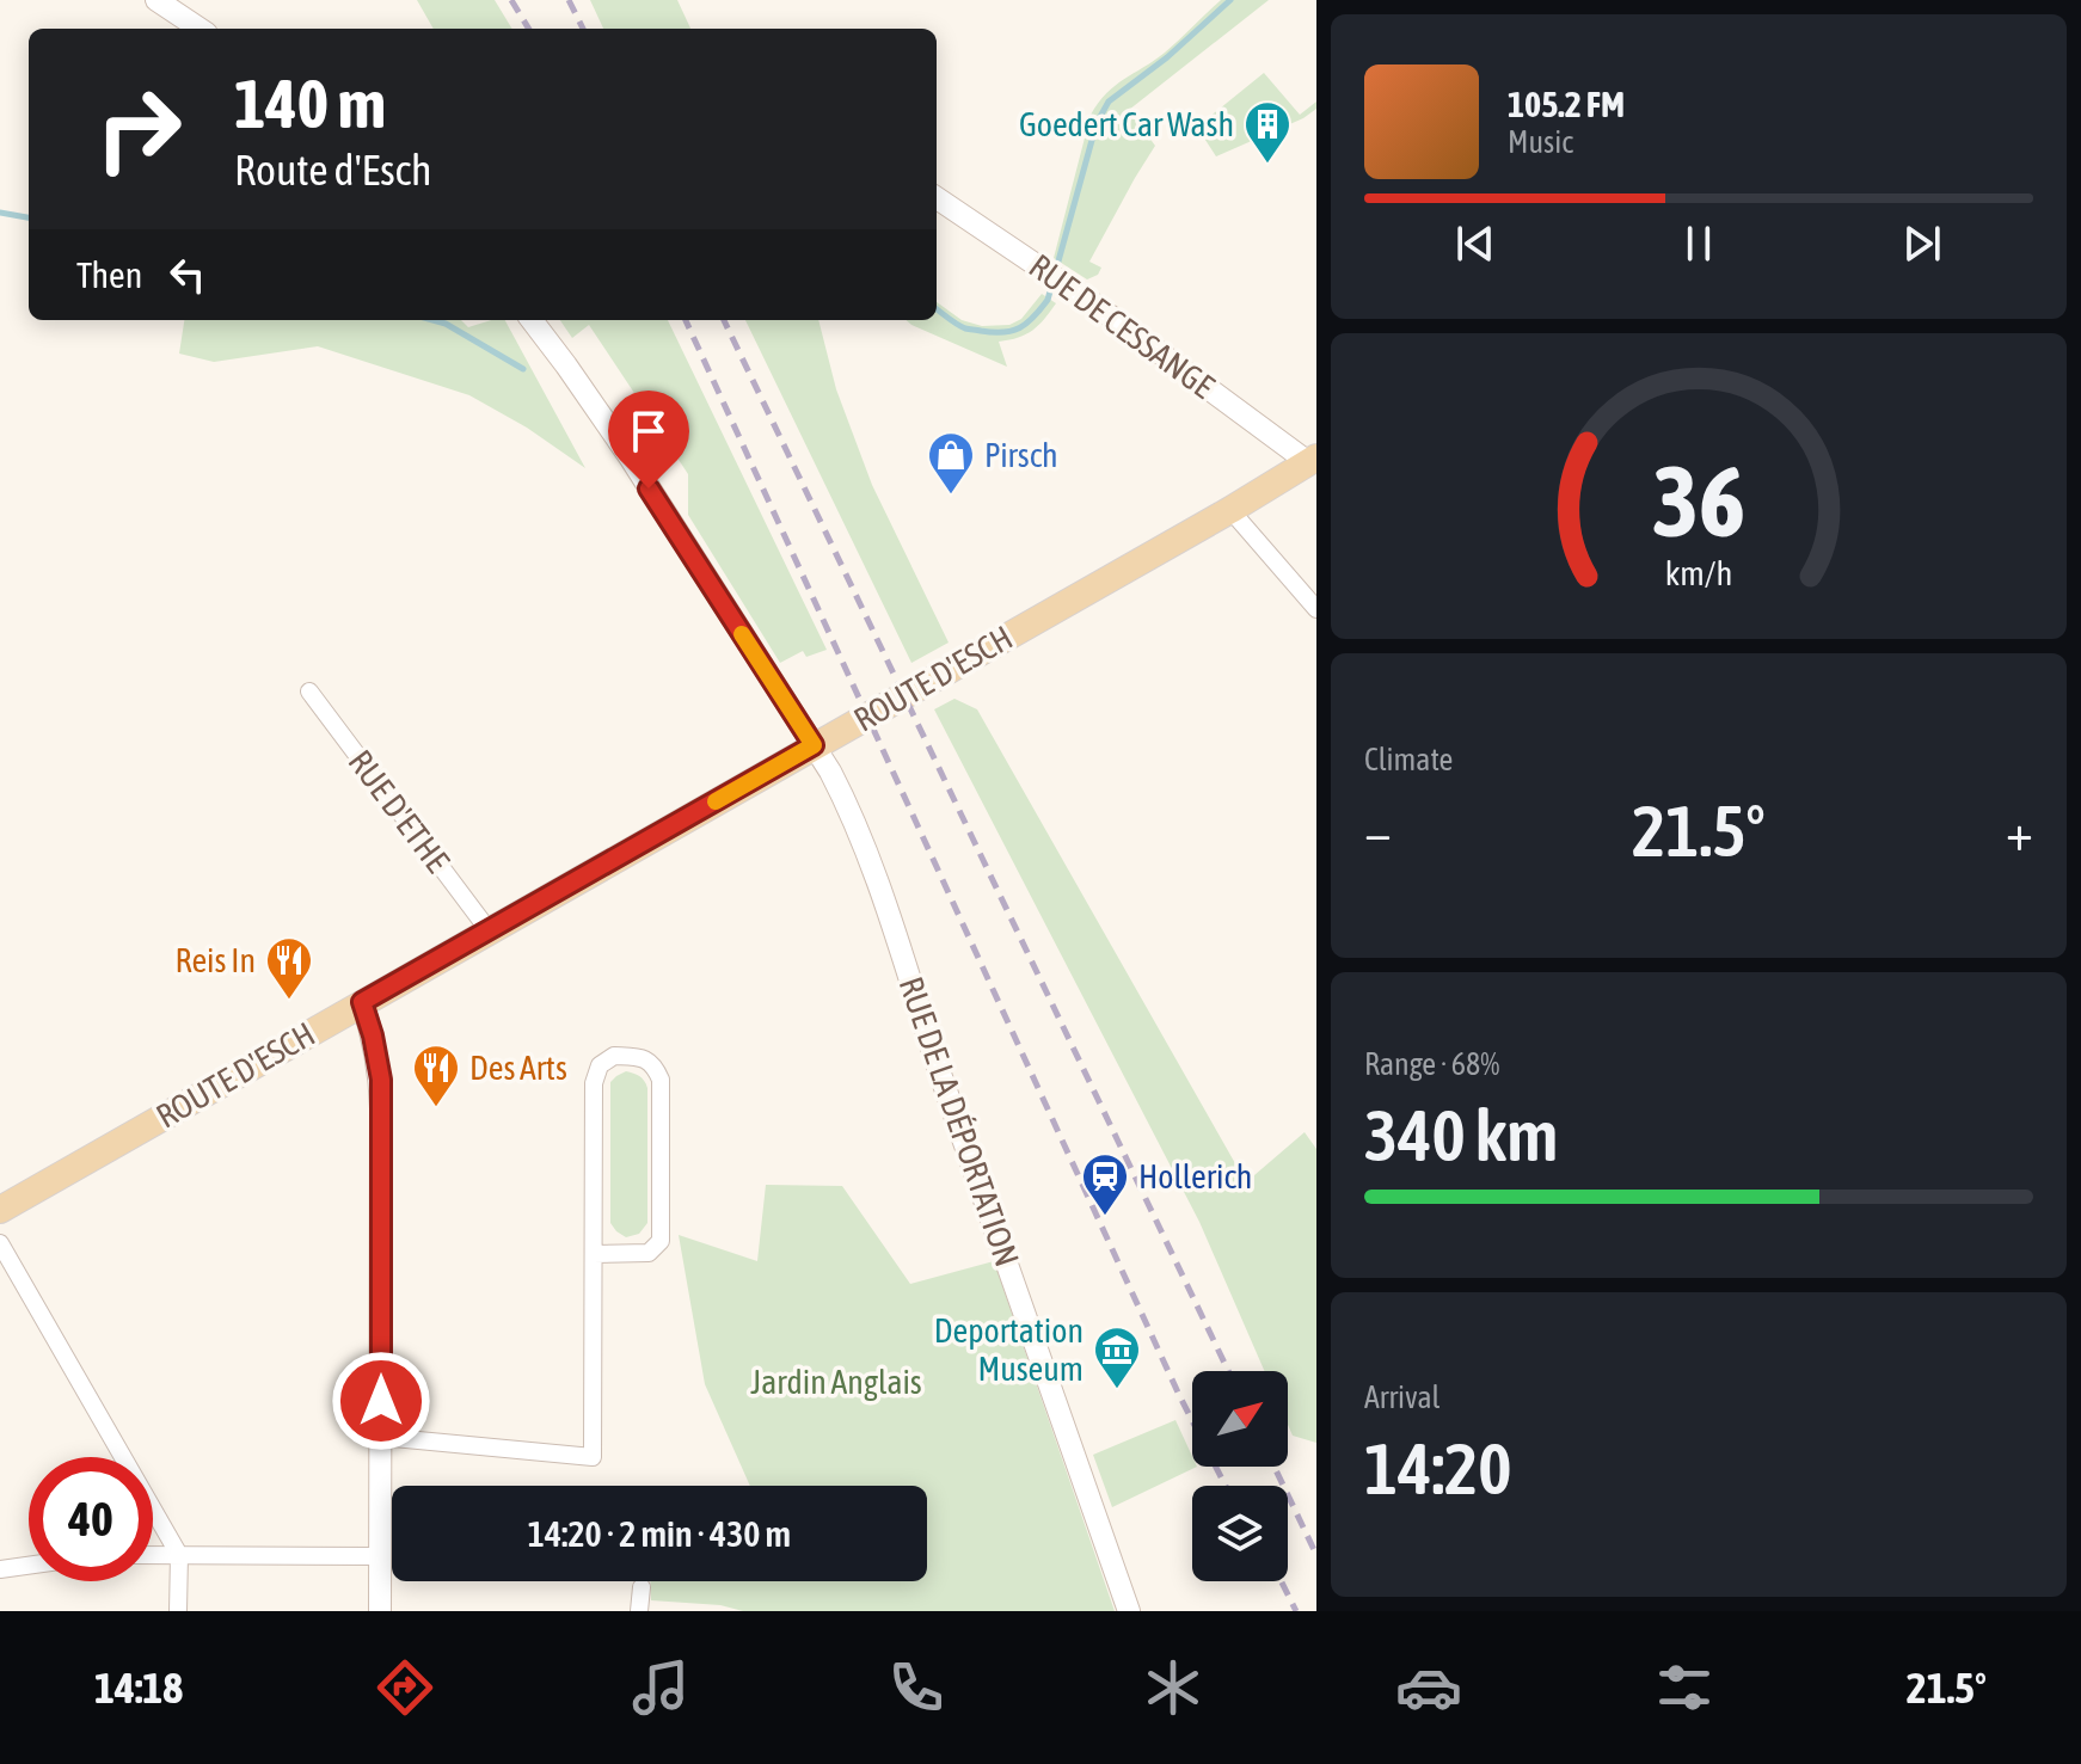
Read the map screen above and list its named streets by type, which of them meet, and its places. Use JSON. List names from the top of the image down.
{
  "streets": {
    "main road": ["ROUTE D'ESCH"],
    "street": ["RUE DE CESSANGE", "RUE D'ETHE", "RUE DE LA DÉPORTATION"]
  },
  "crossings": [
    ["RUE DE CESSANGE", "ROUTE D'ESCH"],
    ["ROUTE D'ESCH", "RUE D'ETHE"],
    ["ROUTE D'ESCH", "RUE DE LA DÉPORTATION"]
  ],
  "parks": ["Jardin Anglais"],
  "places": {
    "building": ["Goedert Car Wash"],
    "shop": ["Pirsch"],
    "restaurant": ["Reis In", "Des Arts"],
    "station": ["Hollerich"],
    "museum": ["Deportation Museum"]
  },
  "north": "top right",
  "page": {
    "turn": ["140 m", "Route d'Esch"],
    "song": ["105.2 FM", "Music"],
    "then": "Then",
    "tile": [
      "Climate",
      ["Range · 68%", "340 km"],
      ["Arrival", "14:20"]
    ],
    "heat": ["−", "21.5°", "+"],
    "limit": "40",
    "trip": "14:20 · 2 min · 430 m",
    "tabs": ["14:18", "21.5°"],
    "gauge": ["36", "km/h"]
  }
}
